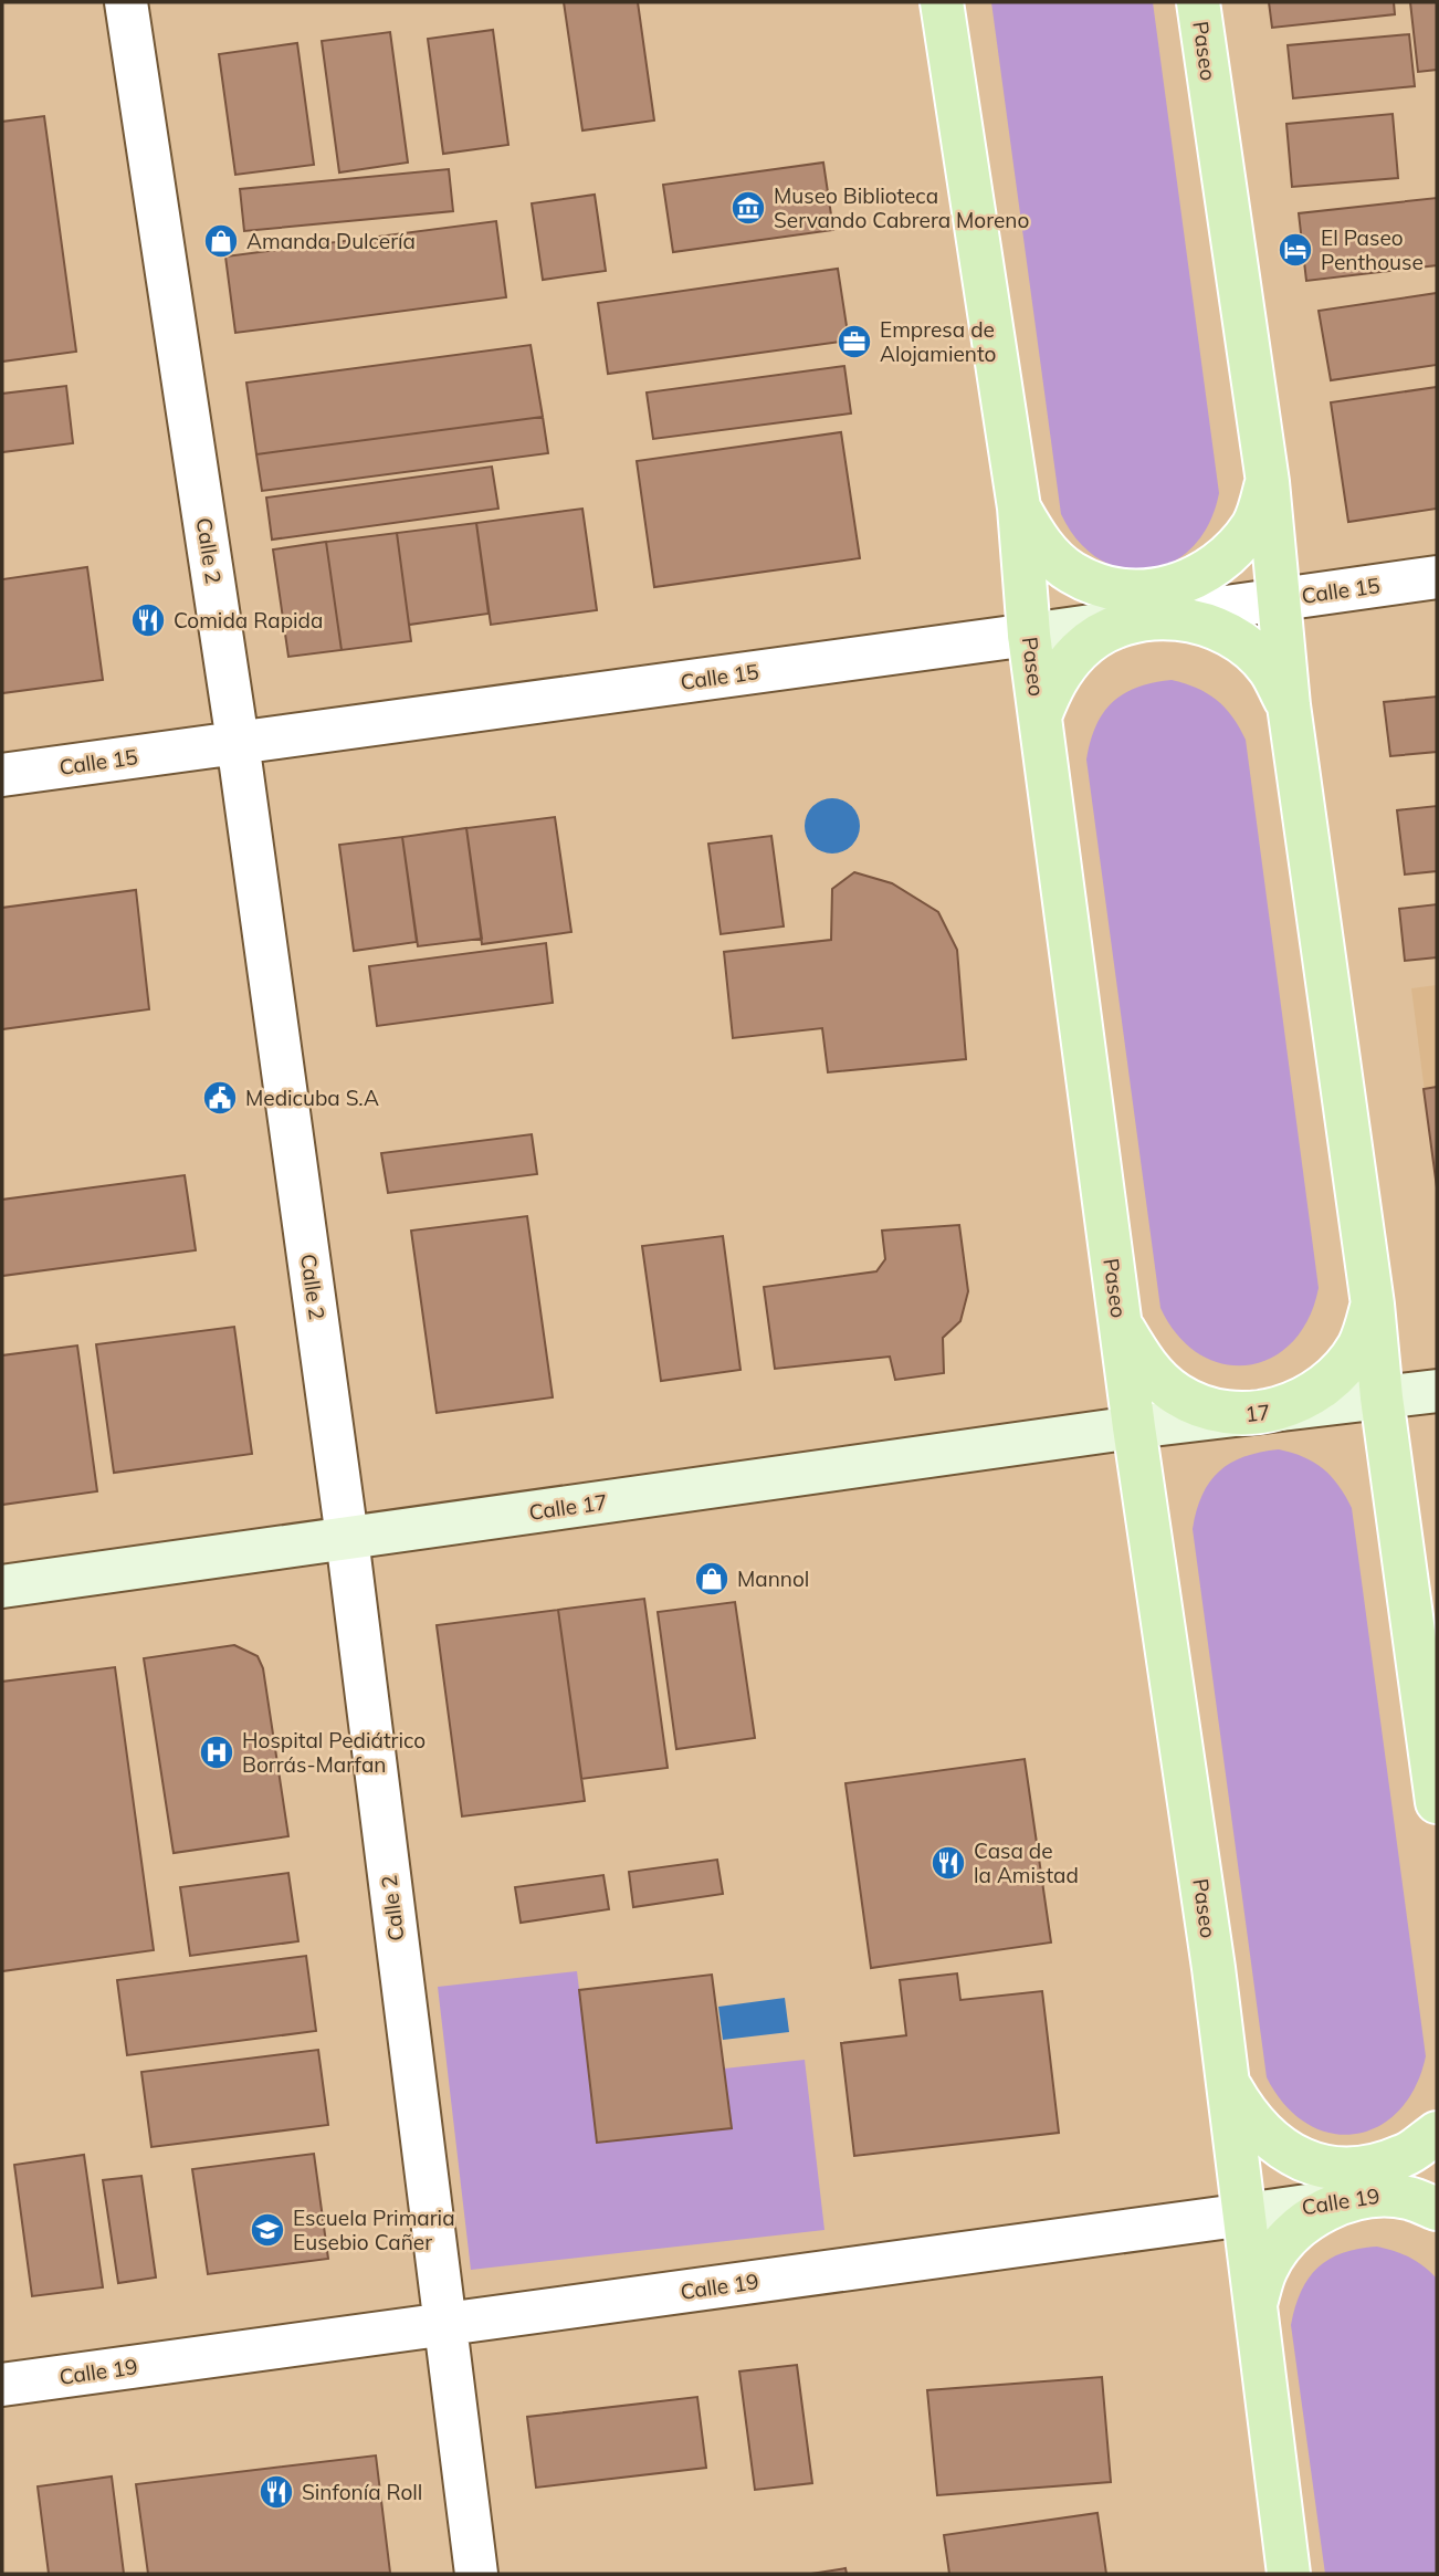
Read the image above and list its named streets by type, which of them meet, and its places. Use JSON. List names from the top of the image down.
{
  "streets": {
    "main road": ["Paseo"],
    "street": [
      "Calle 2",
      "Calle 15",
      "17",
      "Calle 17",
      "Calle 19"
    ]
  },
  "crossings": [
    ["Paseo", "Calle 15"],
    ["Paseo", "17"],
    ["Paseo", "Calle 17"],
    ["Paseo", "Calle 19"],
    ["Calle 2", "Calle 15"],
    ["Calle 2", "Calle 17"],
    ["Calle 2", "Calle 19"],
    ["17", "Calle 17"]
  ],
  "places": {
    "museum": ["Museo Biblioteca Servando Cabrera Moreno"],
    "shop": ["Amanda Dulcería", "Mannol"],
    "hotel": ["El Paseo Penthouse"],
    "office": ["Empresa de Alojamiento"],
    "restaurant": ["Comida Rapida", "Casa de la Amistad", "Sinfonía Roll"],
    "public building": ["Medicuba S.A"],
    "hospital": ["Hospital Pediátrico Borrás-Marfan"],
    "school or university": ["Escuela Primaria Eusebio Cañer"]
  }
}
